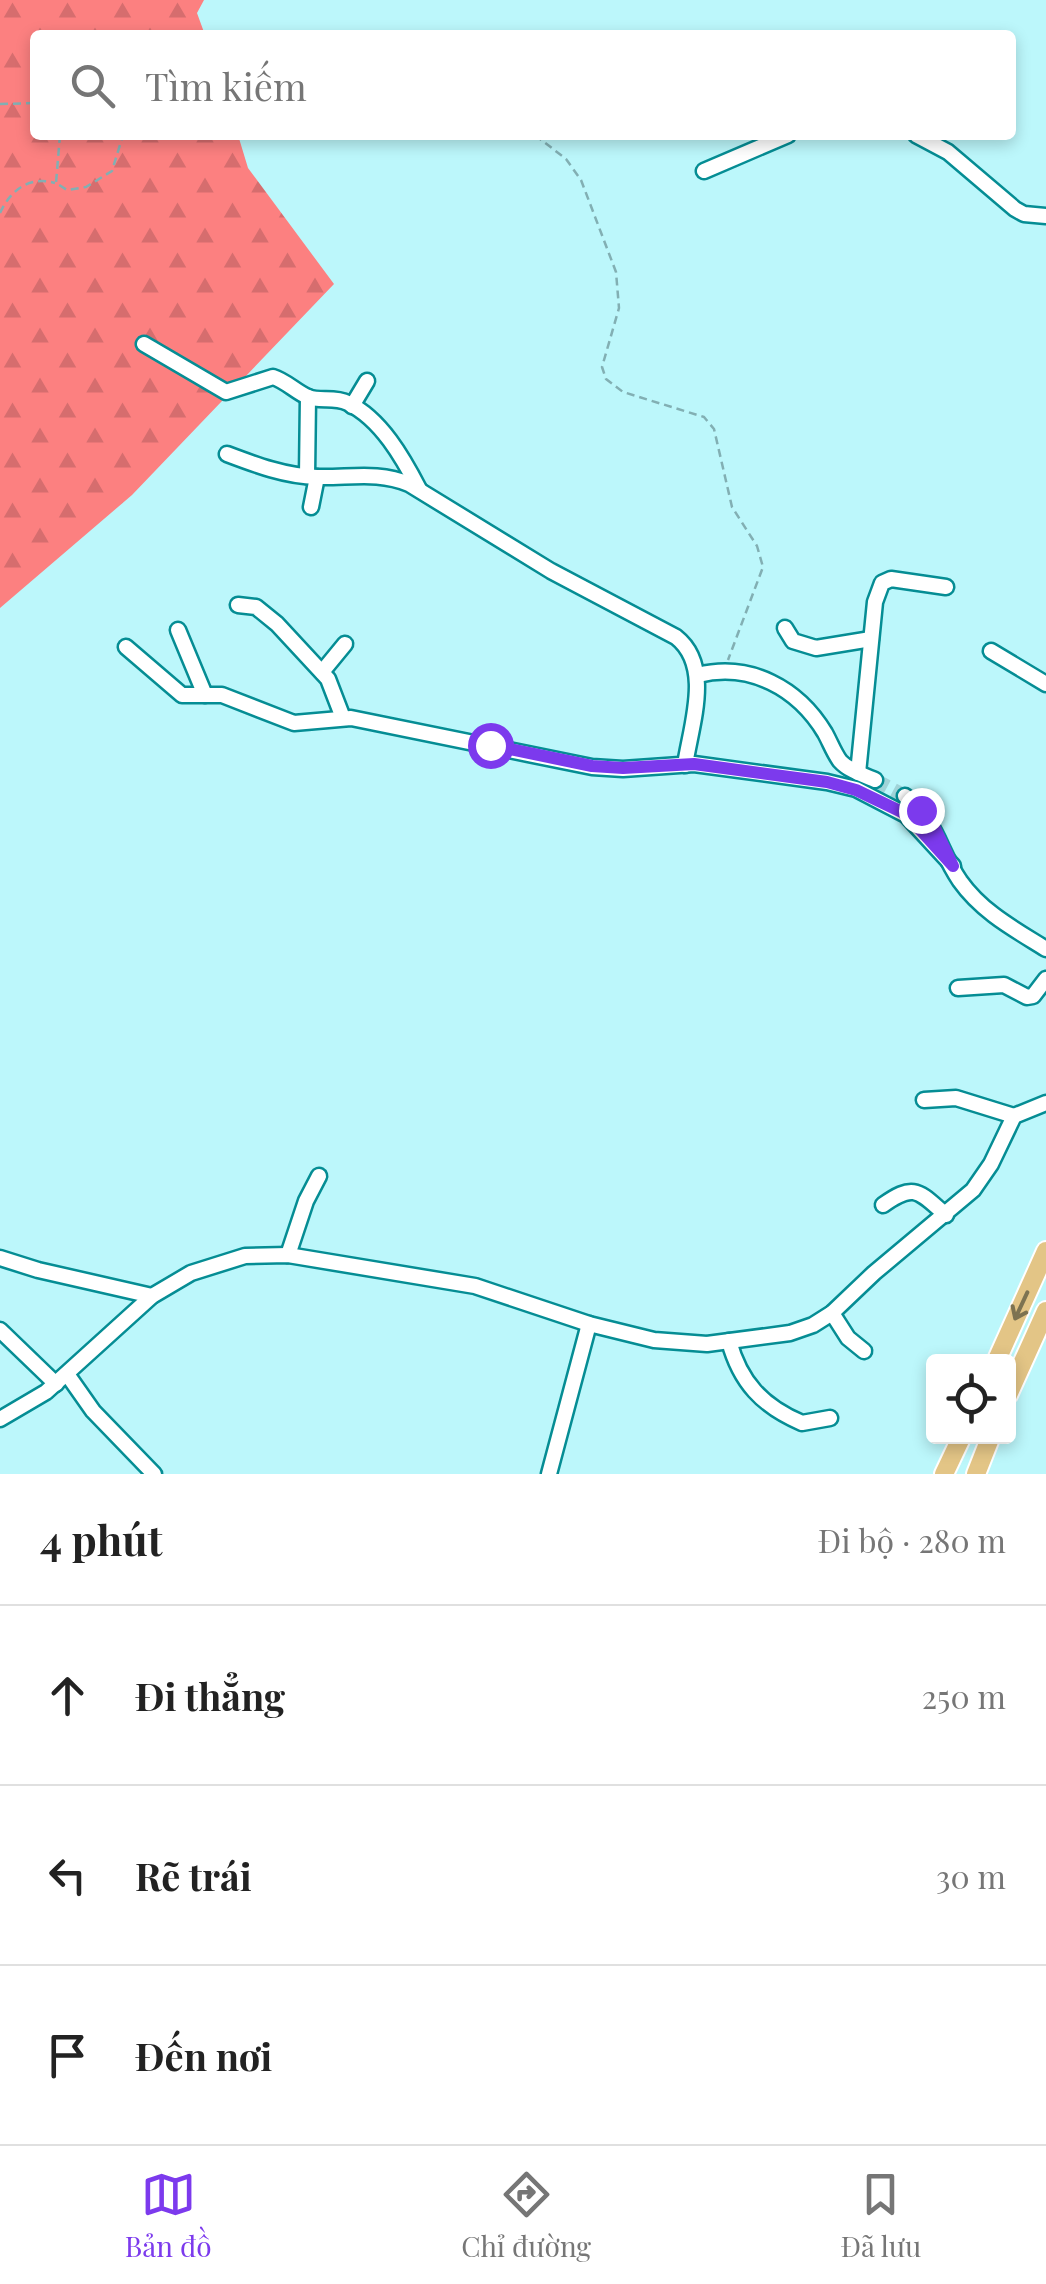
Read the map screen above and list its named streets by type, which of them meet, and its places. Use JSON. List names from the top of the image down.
{
  "page": {
    "search": "Tìm kiếm",
    "heading": ["4 phút", "Đi bộ · 280 m"],
    "list": [
      ["Đi thẳng", "250 m"],
      ["Rẽ trái", "30 m"],
      "Đến nơi"
    ],
    "nav": ["Bản đồ", "Chỉ đường", "Đã lưu"]
  }
}
